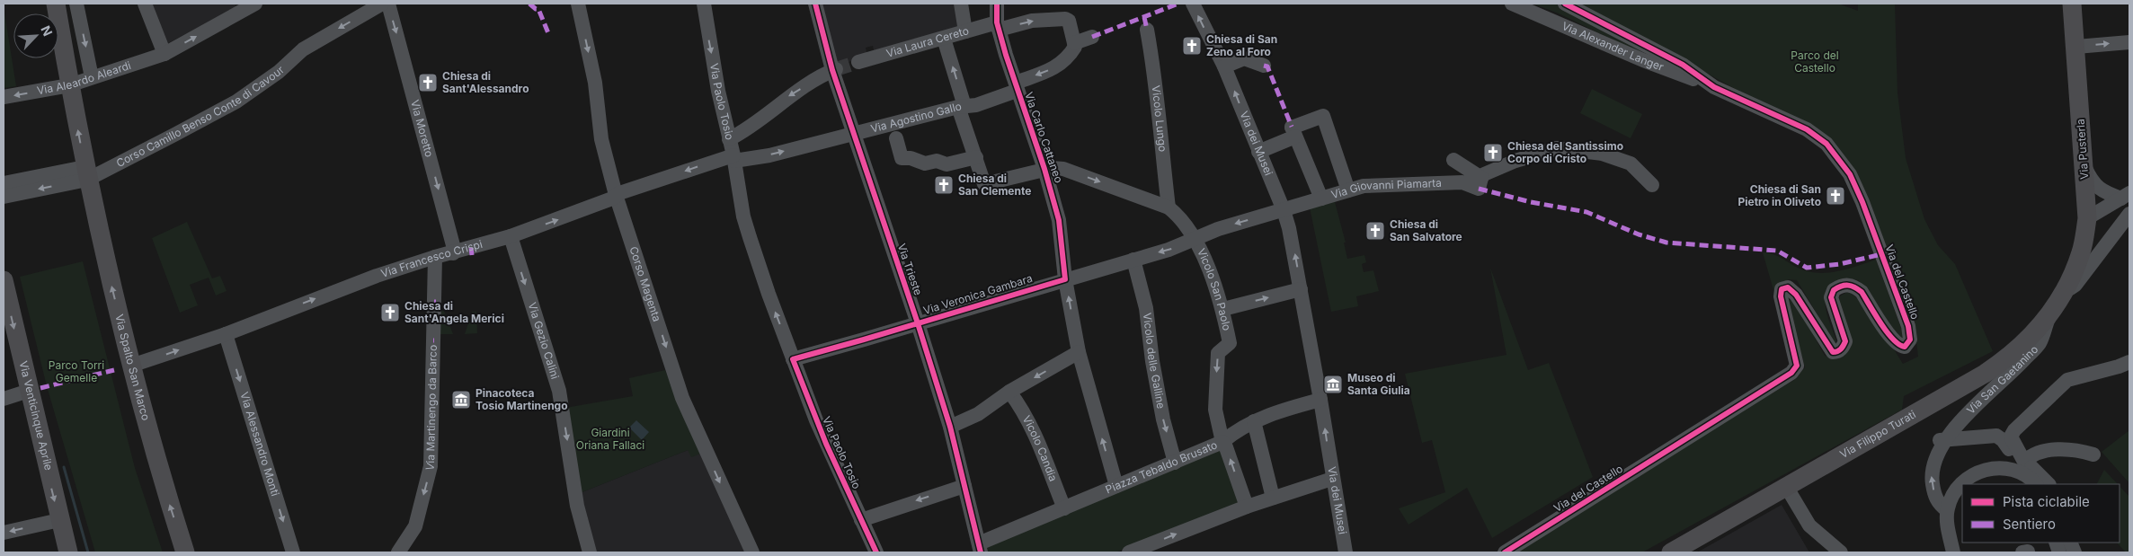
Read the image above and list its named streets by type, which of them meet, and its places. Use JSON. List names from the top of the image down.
{
  "streets": {
    "main road": [
      "Via Pusterla",
      "Via Spalto San Marco",
      "Via Venticinque Aprile",
      "Via Filippo Turati"
    ],
    "street": [
      "Via Laura Cereto",
      "Via Alexander Langer",
      "Via Aleardo Aleardi",
      "Via Paolo Tosio",
      "Corso Camillo Benso Conte di Cavour",
      "Via Agostino Gallo",
      "Vicolo Lungo",
      "Via Moretto",
      "Via Carlo Cattaneo",
      "Via dei Musei",
      "Via Giovanni Piamarta",
      "Via Francesco Crispi",
      "Via Trieste",
      "Via del Castello",
      "Corso Magenta",
      "Vicolo San Paolo",
      "Via Veronica Gambara",
      "Via Gezio Calini",
      "Vicolo delle Galline",
      "Via San Gaetanino",
      "Via Martinengo da Barco",
      "Via Alessandro Monti",
      "Vicolo Candia",
      "Piazza Tebaldo Brusato"
    ]
  },
  "crossings": [
    ["Via Laura Cereto", "Via Agostino Gallo"],
    ["Via Laura Cereto", "Via Carlo Cattaneo"],
    ["Via Alexander Langer", "Via del Castello"],
    ["Via Aleardo Aleardi", "Via Spalto San Marco"],
    ["Via Paolo Tosio", "Via Agostino Gallo"],
    ["Via Paolo Tosio", "Via Francesco Crispi"],
    ["Via Paolo Tosio", "Via Veronica Gambara"],
    ["Corso Camillo Benso Conte di Cavour", "Via Spalto San Marco"],
    ["Via Agostino Gallo", "Via Carlo Cattaneo"],
    ["Via Agostino Gallo", "Via Francesco Crispi"],
    ["Via Agostino Gallo", "Via Trieste"],
    ["Vicolo Lungo", "Vicolo San Paolo"],
    ["Via Moretto", "Via Francesco Crispi"],
    ["Via Carlo Cattaneo", "Via Veronica Gambara"],
    ["Via Carlo Cattaneo", "Piazza Tebaldo Brusato"],
    ["Via dei Musei", "Via Giovanni Piamarta"],
    ["Via dei Musei", "Via Veronica Gambara"],
    ["Via Pusterla", "Via Filippo Turati"],
    ["Via Giovanni Piamarta", "Via Veronica Gambara"],
    ["Via Francesco Crispi", "Corso Magenta"],
    ["Via Francesco Crispi", "Via Gezio Calini"],
    ["Via Francesco Crispi", "Via Spalto San Marco"],
    ["Via Francesco Crispi", "Via Martinengo da Barco"],
    ["Via Francesco Crispi", "Via Alessandro Monti"],
    ["Via Trieste", "Via Veronica Gambara"],
    ["Via Trieste", "Piazza Tebaldo Brusato"],
    ["Vicolo San Paolo", "Via Veronica Gambara"],
    ["Vicolo San Paolo", "Piazza Tebaldo Brusato"],
    ["Via Veronica Gambara", "Vicolo delle Galline"],
    ["Vicolo delle Galline", "Piazza Tebaldo Brusato"],
    ["Via San Gaetanino", "Via Filippo Turati"],
    ["Vicolo Candia", "Piazza Tebaldo Brusato"]
  ],
  "one_way": [
    "Corso Camillo Benso Conte di Cavour",
    "Via Moretto",
    "Via Carlo Cattaneo",
    "Via dei Musei",
    "Corso Magenta",
    "Vicolo San Paolo",
    "Via Gezio Calini",
    "Vicolo delle Galline",
    "Via Spalto San Marco",
    "Via Martinengo da Barco",
    "Via Venticinque Aprile",
    "Via Alessandro Monti"
  ],
  "parks": ["Parco del Castello", "Parco Torri Gemelle", "Giardini Oriana Fallaci"],
  "places": {
    "church": [
      "Chiesa di San Zeno al Foro",
      "Chiesa di Sant'Alessandro",
      "Chiesa del Santissimo Corpo di Cristo",
      "Chiesa di San Clemente",
      "Chiesa di San Pietro in Oliveto",
      "Chiesa di San Salvatore",
      "Chiesa di Sant'Angela Merici"
    ],
    "museum": ["Museo di Santa Giulia", "Pinacoteca Tosio Martinengo"]
  },
  "legend": ["Pista ciclabile", "Sentiero"],
  "north": "top right"
}
